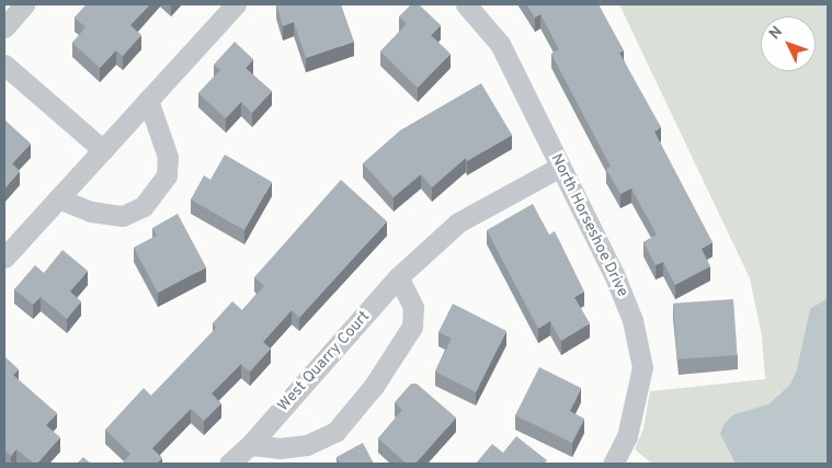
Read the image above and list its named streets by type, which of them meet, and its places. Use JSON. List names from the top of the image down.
{
  "streets": {
    "street": ["North Horseshoe Drive", "West Quarry Court"]
  },
  "crossings": [
    ["North Horseshoe Drive", "West Quarry Court"]
  ],
  "north": "top left"
}
